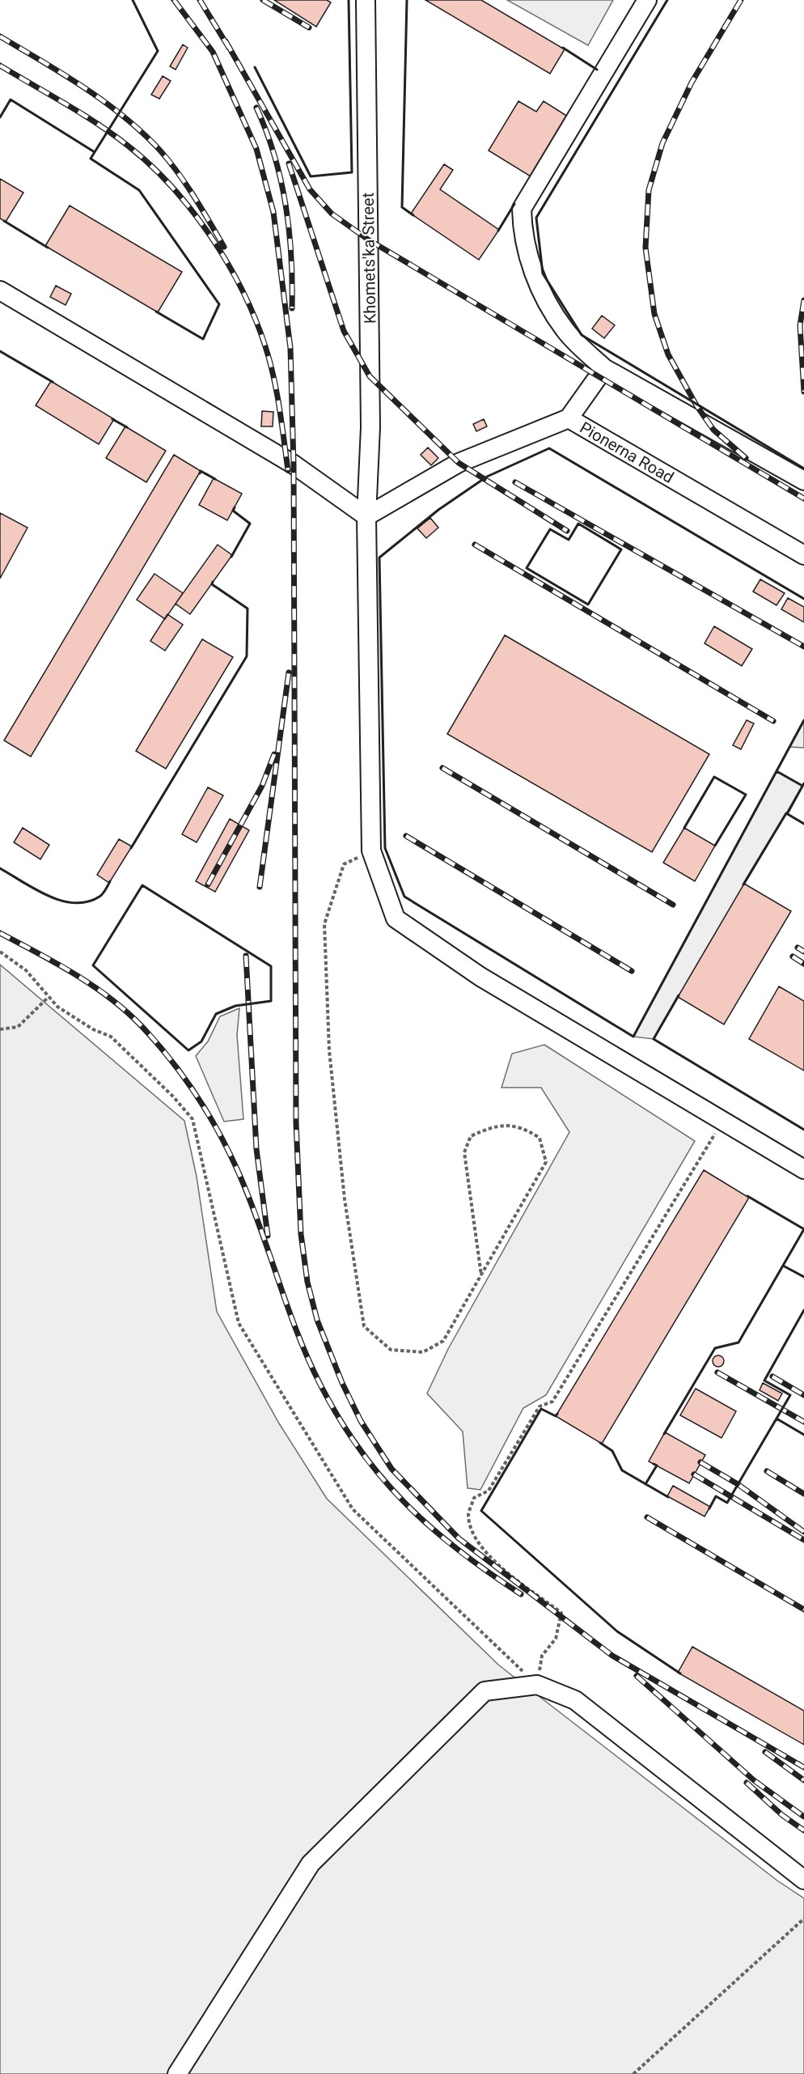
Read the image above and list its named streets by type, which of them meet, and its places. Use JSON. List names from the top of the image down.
{
  "streets": {
    "street": ["Khomets'ka Street", "Pionerna Road"]
  },
  "crossings": [
    ["Khomets'ka Street", "Pionerna Road"]
  ]
}
